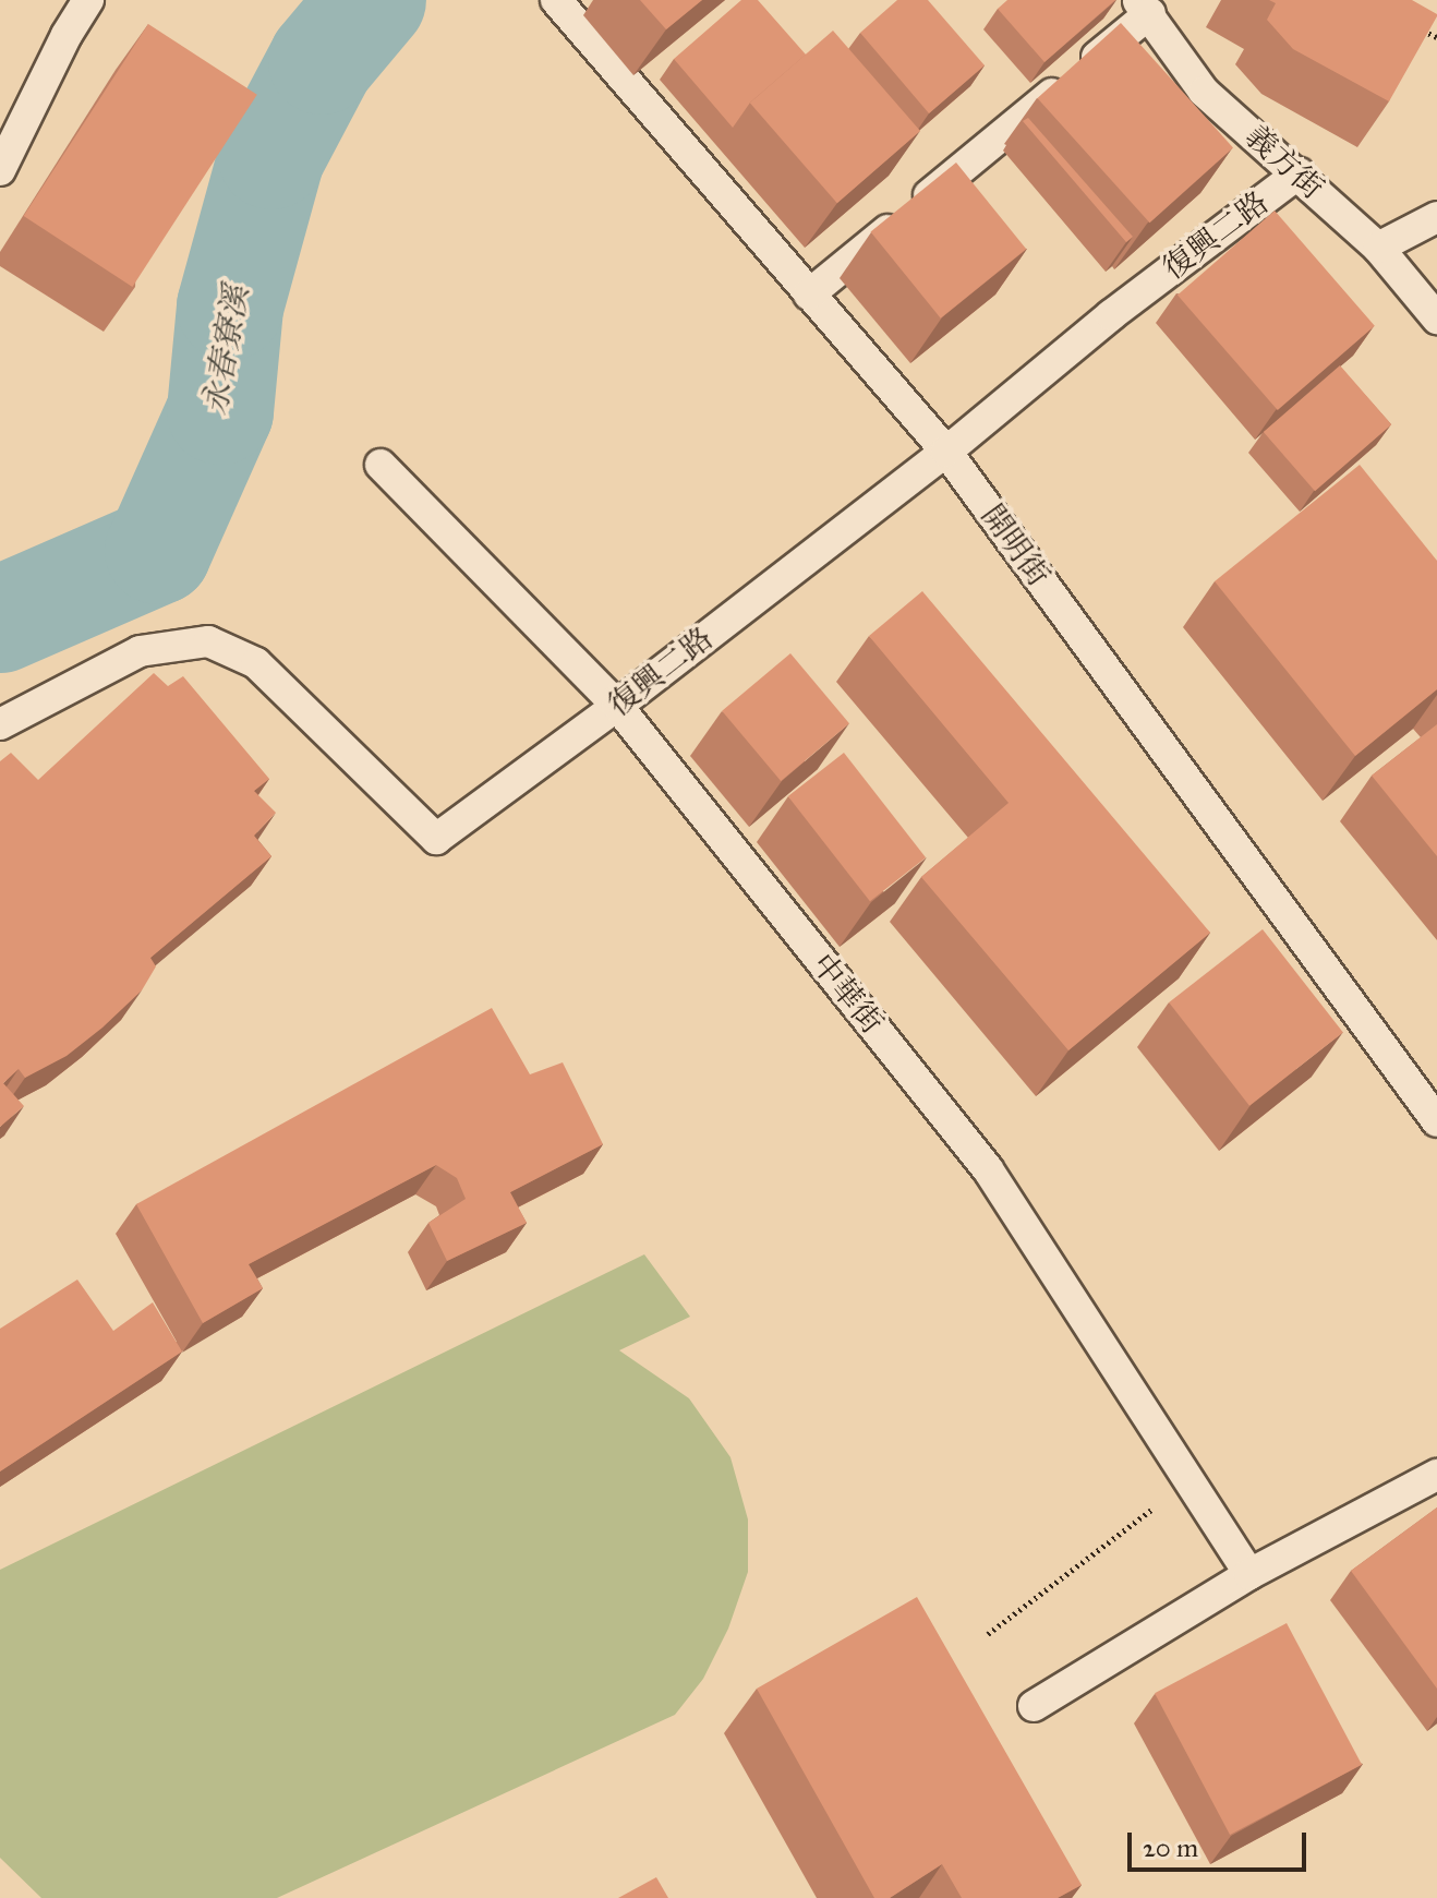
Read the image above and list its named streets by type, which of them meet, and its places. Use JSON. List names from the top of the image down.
{
  "streets": {
    "lane": [
      "義方街",
      "復興二路",
      "開明街",
      "中華街"
    ]
  },
  "crossings": [
    ["義方街", "復興二路"],
    ["復興二路", "開明街"],
    ["復興二路", "中華街"]
  ],
  "water": ["永春寮溪"],
  "scale_bar": "20 m"
}
